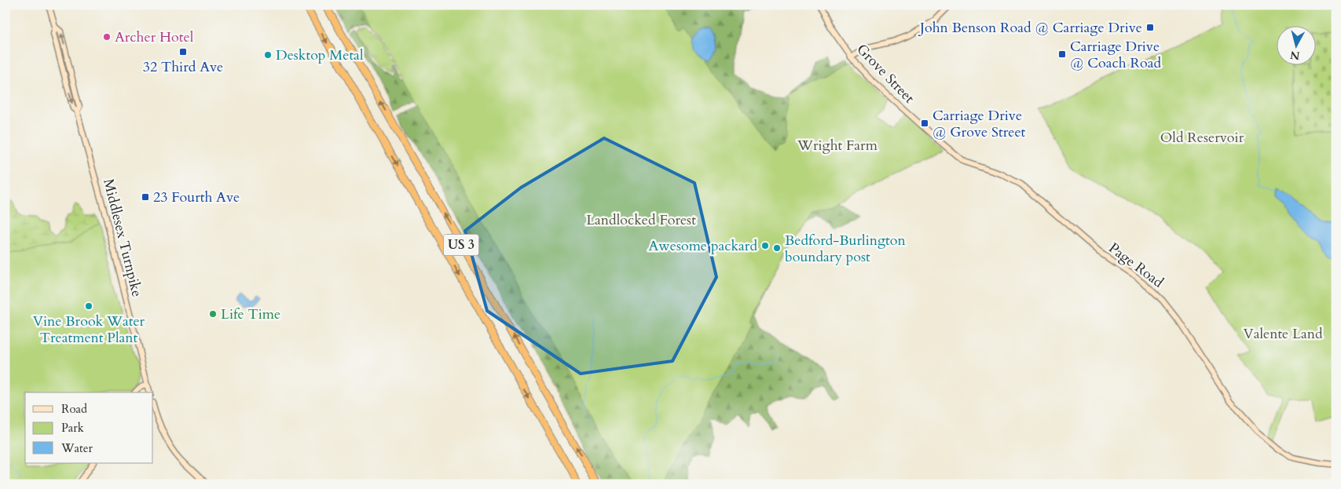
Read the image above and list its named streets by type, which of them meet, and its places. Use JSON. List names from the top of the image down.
{
  "streets": {
    "highway": ["US 3"],
    "main road": ["Grove Street", "Middlesex Turnpike", "Page Road"]
  },
  "crossings": [
    ["Grove Street", "Page Road"]
  ],
  "parks": [
    "Old Reservoir",
    "Wright Farm",
    "Landlocked Forest",
    "Valente Land"
  ],
  "places": {
    "transit": [
      "John Benson Road @ Carriage Drive",
      "32 Third Ave",
      "Carriage Drive @ Coach Road",
      "Carriage Drive @ Grove Street",
      "23 Fourth Ave"
    ],
    "other": [
      "Archer Hotel",
      "Desktop Metal",
      "Awesome packard",
      "Bedford-Burlington boundary post",
      "Vine Brook Water Treatment Plant",
      "Life Time"
    ]
  },
  "legend": ["Road", "Park", "Water"],
  "north": "bottom"
}
